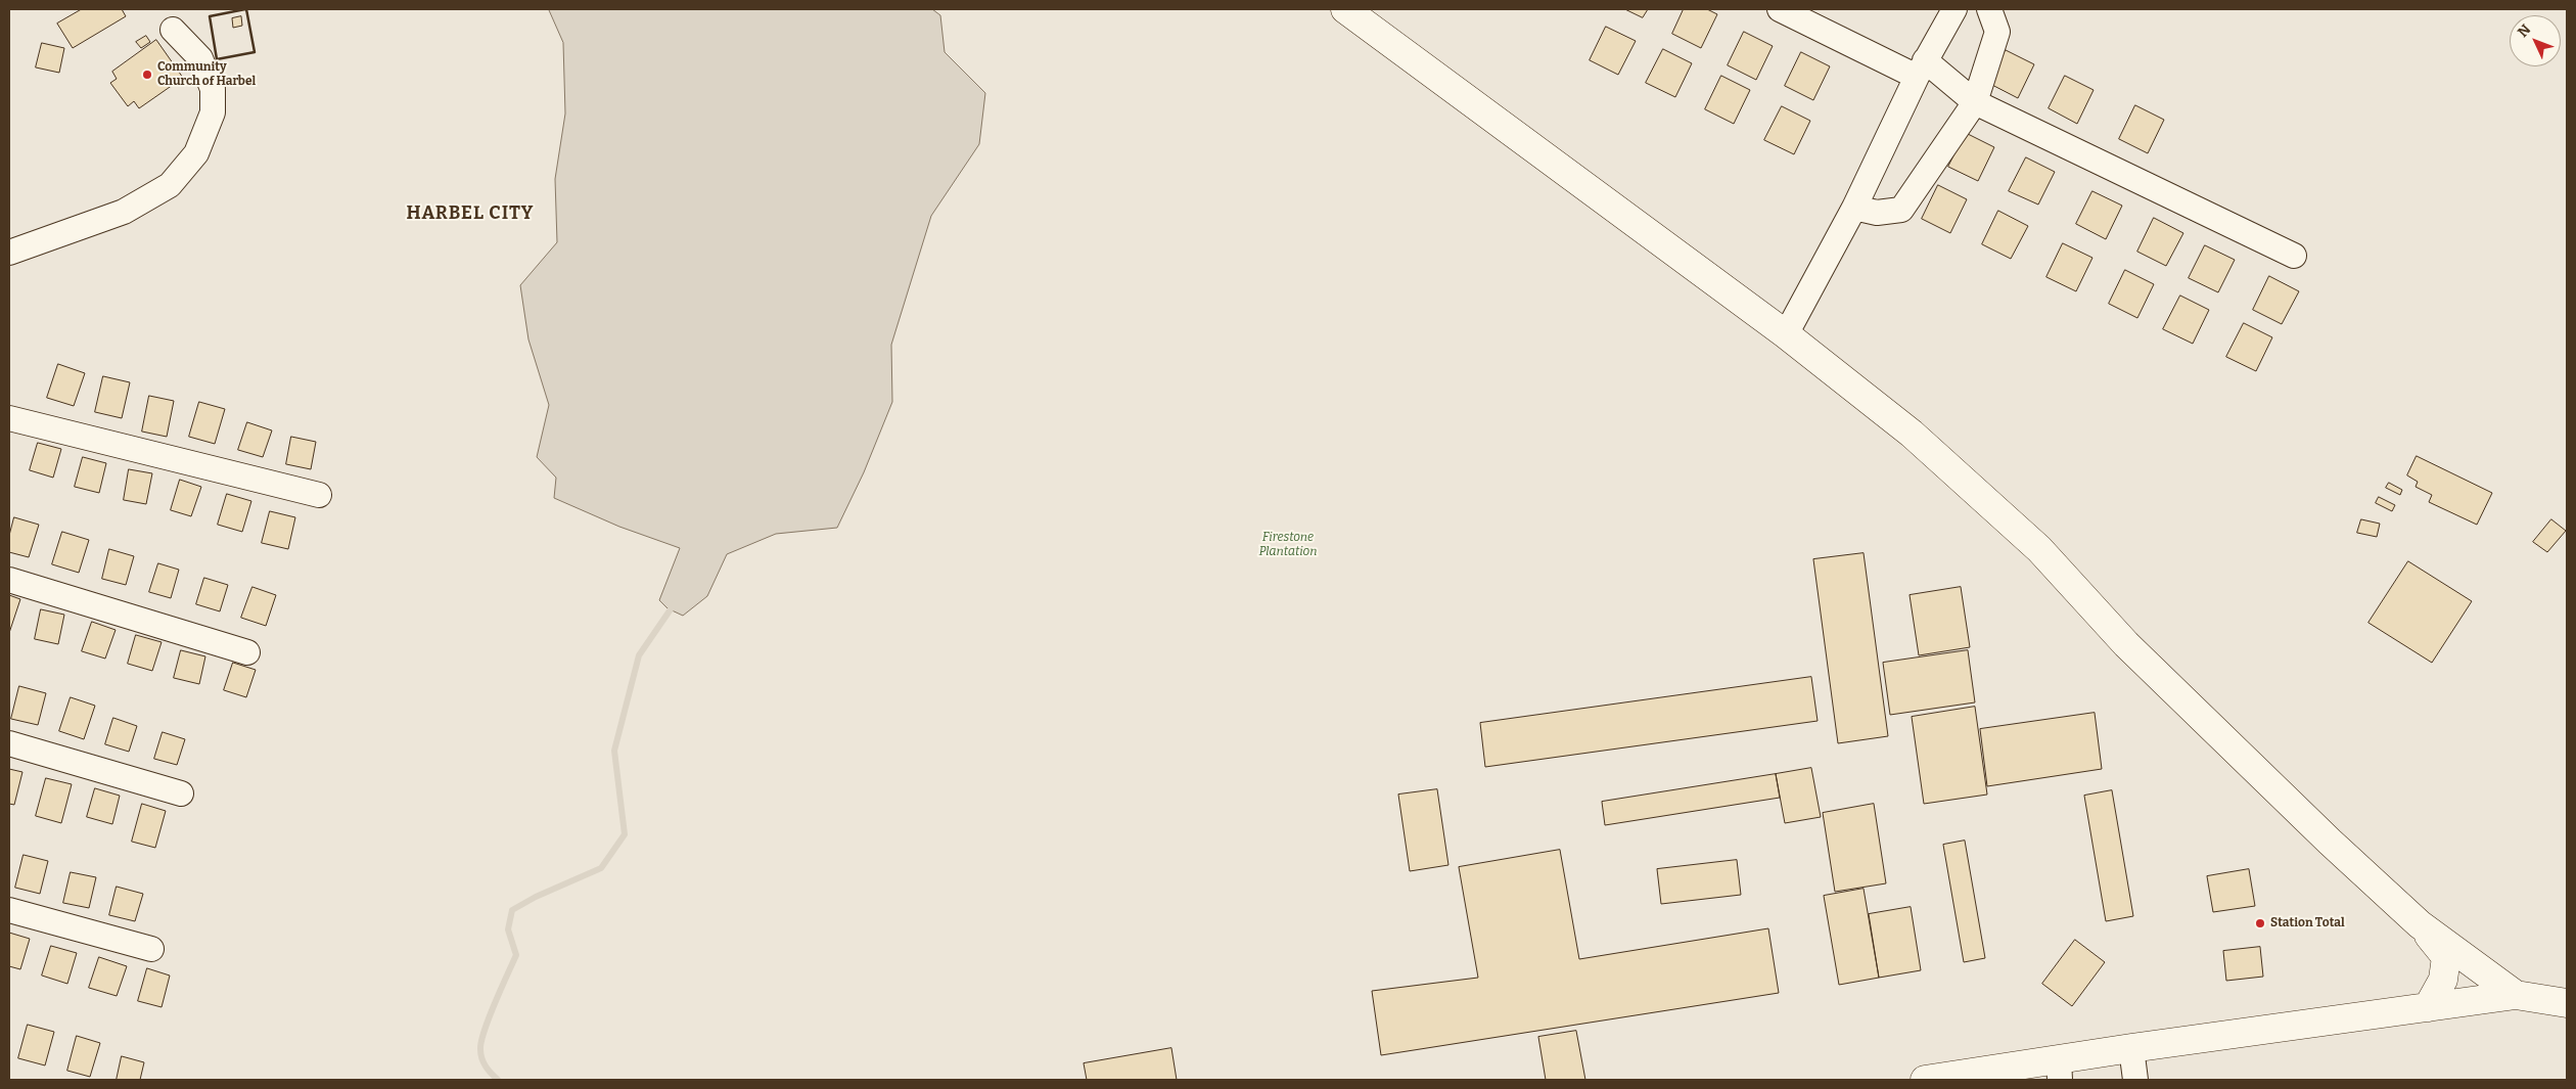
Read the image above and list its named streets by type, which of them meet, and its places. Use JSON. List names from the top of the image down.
{
  "districts": ["HARBEL CITY"],
  "parks": ["Firestone Plantation"],
  "places": ["Community Church of Harbel", "Station Total"],
  "north": "top left"
}
